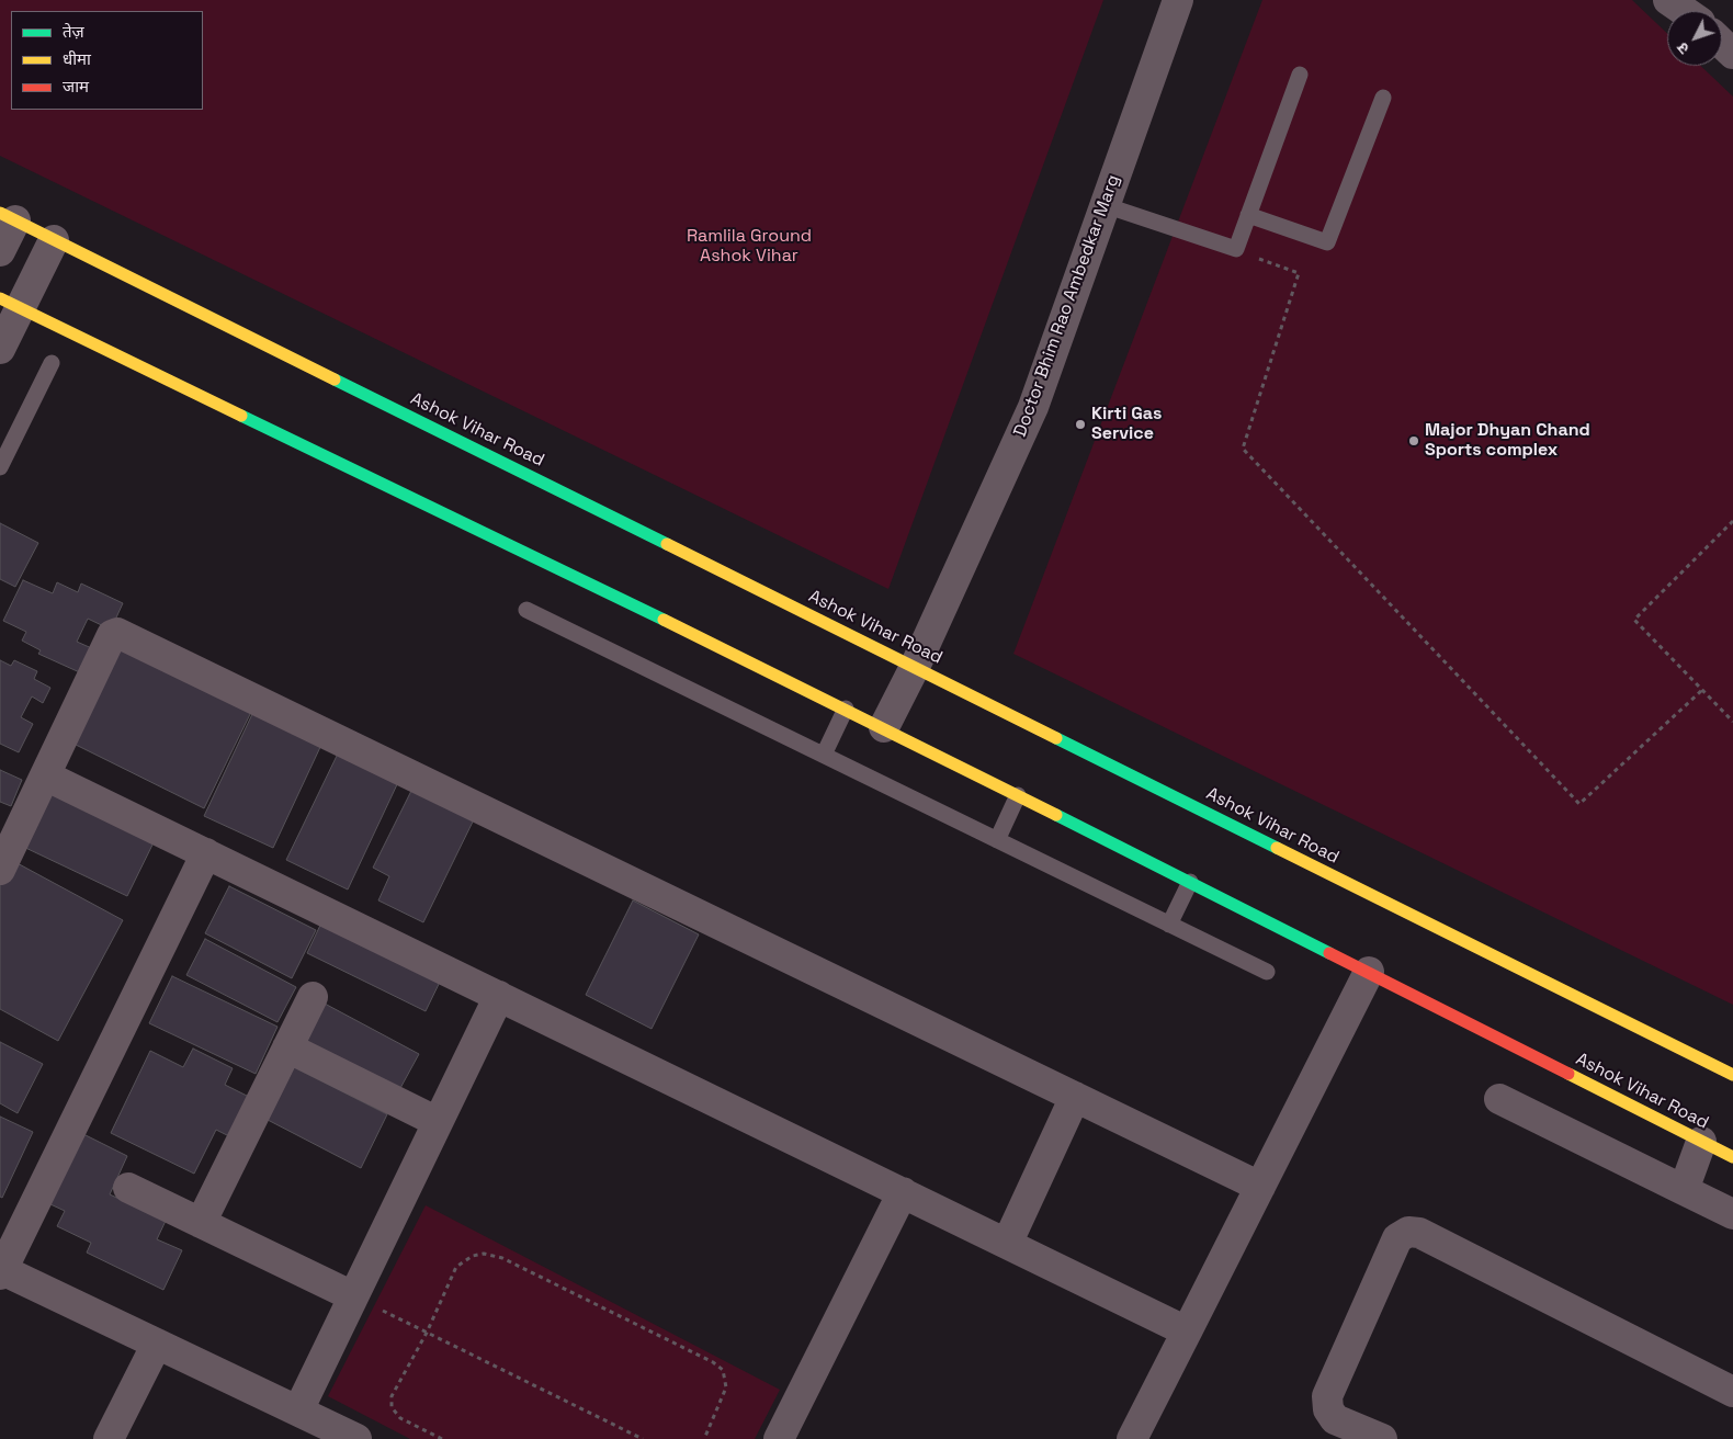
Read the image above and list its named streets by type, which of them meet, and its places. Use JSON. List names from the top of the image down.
{
  "streets": {
    "main road": ["Ashok Vihar Road"],
    "street": ["Doctor Bhim Rao Ambedkar Marg"]
  },
  "crossings": [
    ["Doctor Bhim Rao Ambedkar Marg", "Ashok Vihar Road"]
  ],
  "parks": ["Ramlila Ground Ashok Vihar"],
  "places": ["Kirti Gas Service", "Major Dhyan Chand Sports complex"],
  "legend": ["तेज़", "धीमा", "जाम"],
  "north": "bottom left"
}
